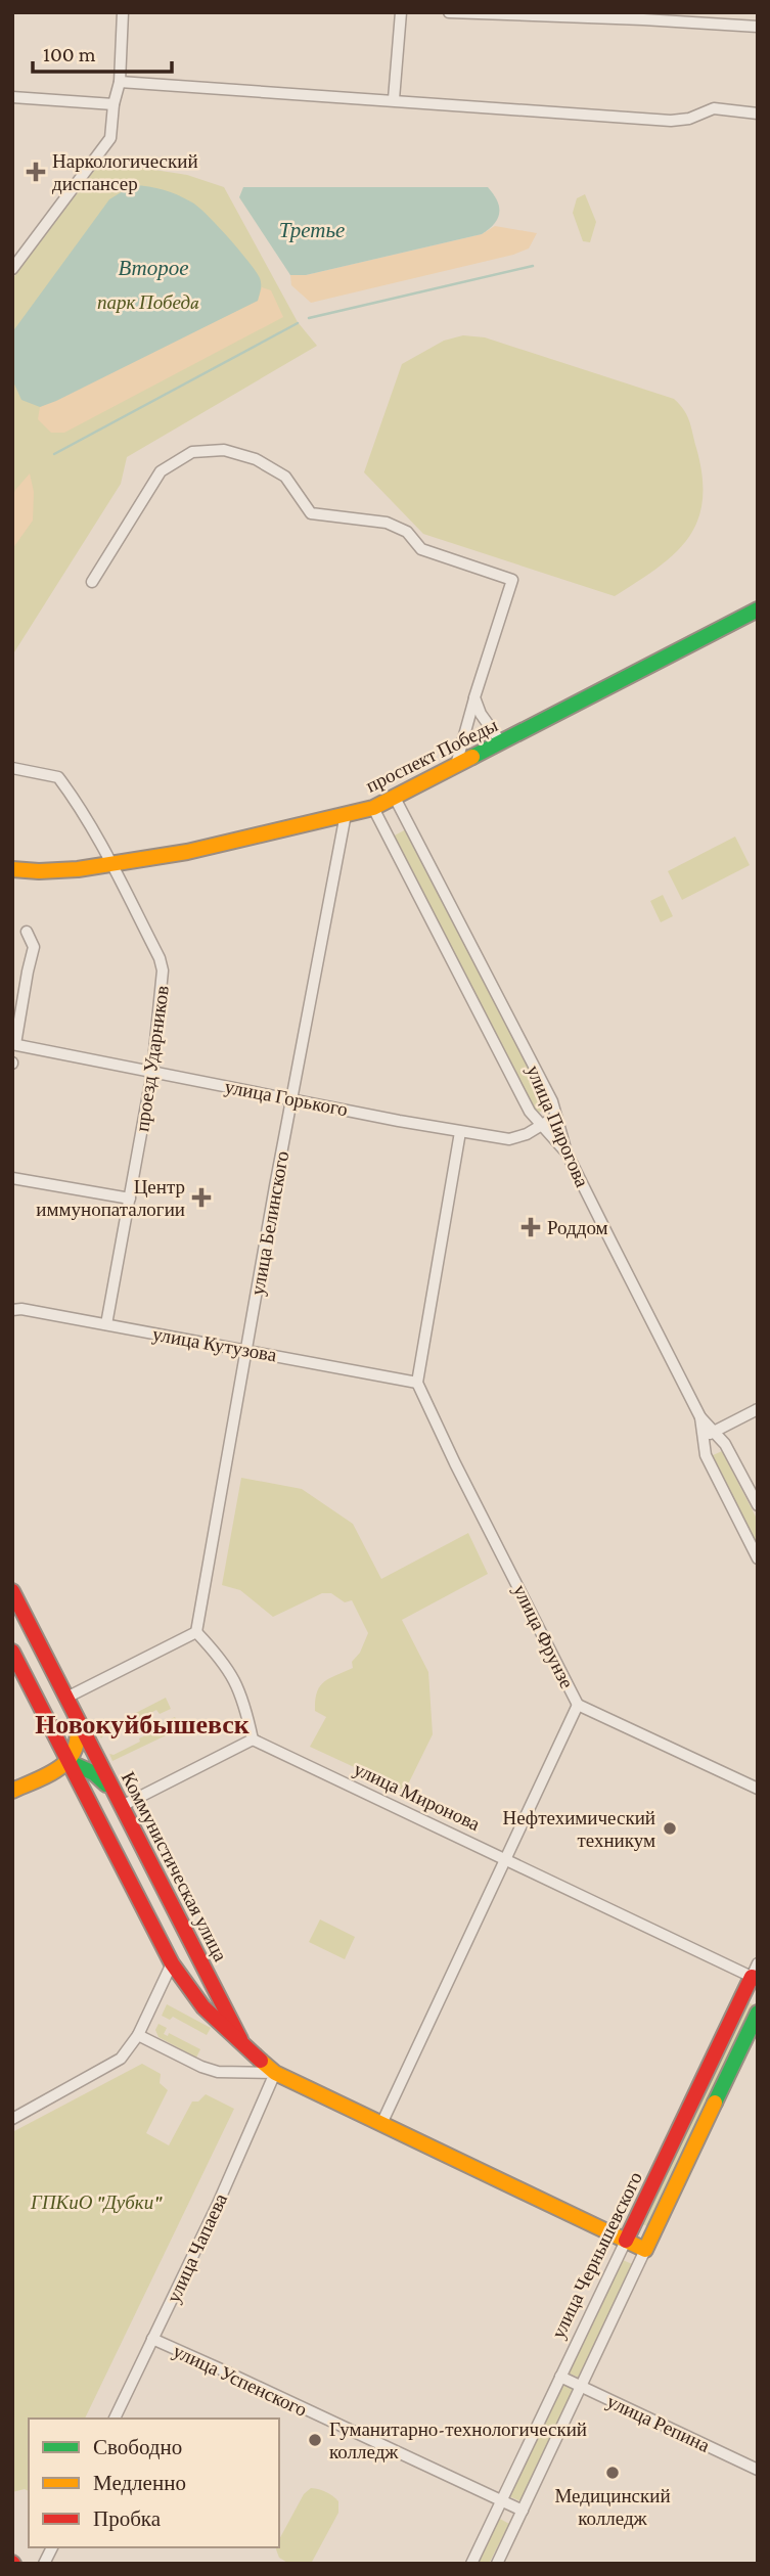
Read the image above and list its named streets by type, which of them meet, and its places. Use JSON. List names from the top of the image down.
{
  "streets": {
    "main road": ["проспект Победы", "Коммунистическая улица", "улица Чернышевского"],
    "street": [
      "проезд Ударников",
      "улица Горького",
      "улица Пирогова",
      "улица Белинского",
      "улица Кутузова",
      "улица Фрунзе",
      "улица Миронова",
      "улица Чапаева",
      "улица Успенского",
      "улица Репина"
    ]
  },
  "crossings": [
    ["проспект Победы", "проезд Ударников"],
    ["проспект Победы", "улица Пирогова"],
    ["проспект Победы", "улица Белинского"],
    ["проезд Ударников", "улица Горького"],
    ["проезд Ударников", "улица Кутузова"],
    ["улица Горького", "улица Пирогова"],
    ["улица Горького", "улица Белинского"],
    ["улица Белинского", "улица Кутузова"],
    ["улица Кутузова", "улица Фрунзе"],
    ["улица Фрунзе", "улица Миронова"],
    ["улица Фрунзе", "Коммунистическая улица"],
    ["улица Миронова", "улица Чернышевского"],
    ["Коммунистическая улица", "улица Чапаева"],
    ["Коммунистическая улица", "улица Чернышевского"],
    ["улица Чапаева", "улица Успенского"],
    ["улица Чернышевского", "улица Успенского"],
    ["улица Чернышевского", "улица Репина"]
  ],
  "districts": ["Новокуйбышевск"],
  "water": ["Третье", "Второе"],
  "parks": ["парк Победa", "ГПКиО \"Дубки\""],
  "places": {
    "health": ["Наркологический диспансер", "Центр иммунопаталогии", "Роддом"],
    "other": ["Нефтехимический техникум", "Гуманитарно-технологический колледж", "Медицинский колледж"]
  },
  "legend": ["Свободно", "Медленно", "Пробка"],
  "scale_bar": "100 m"
}
